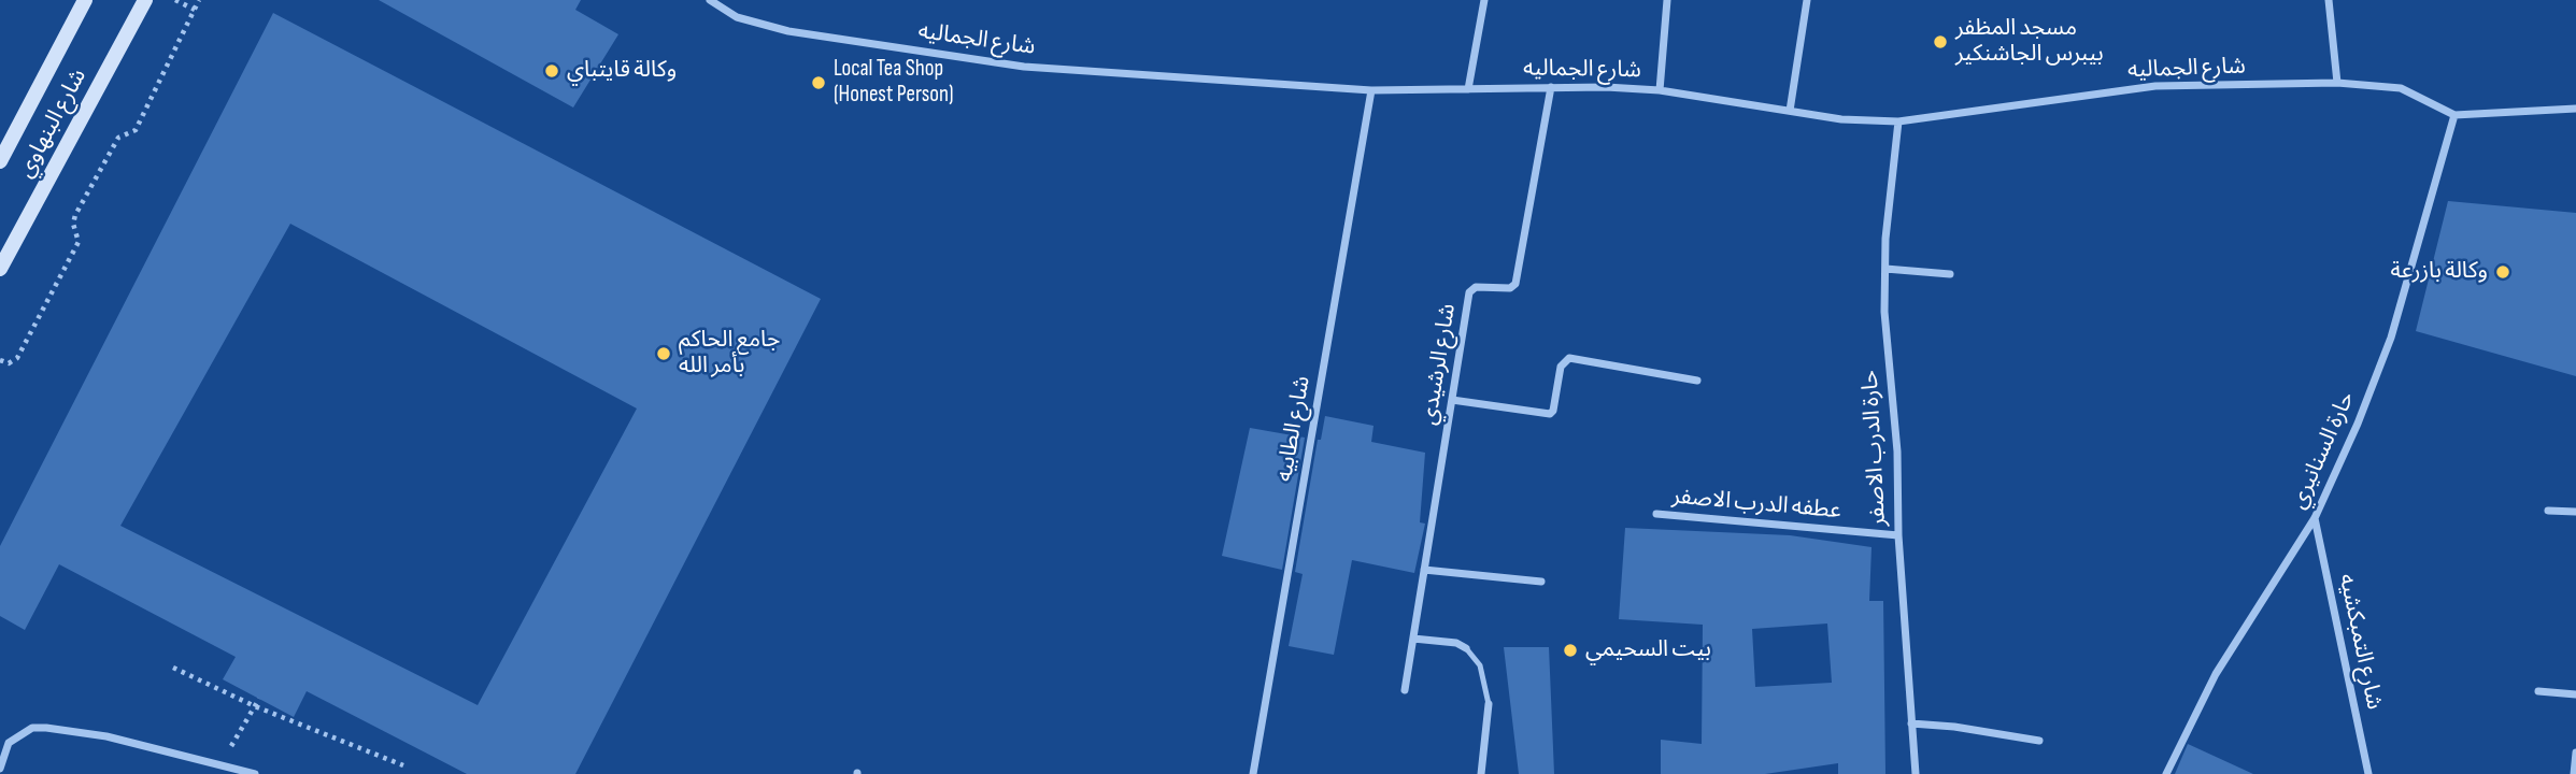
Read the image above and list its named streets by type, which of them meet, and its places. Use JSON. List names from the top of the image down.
{
  "streets": {
    "main road": ["شارع البنهاوي"],
    "street": [
      "شارع الجماليه",
      "شارع الرشيدي",
      "شارع الطابيه",
      "حارة الدرب الاصفر",
      "حارة السنانيري",
      "عطفه الدرب الاصفر",
      "شارع التمبكشيه"
    ]
  },
  "crossings": [
    ["شارع الجماليه", "شارع الرشيدي"],
    ["شارع الجماليه", "شارع الطابيه"],
    ["شارع الجماليه", "حارة الدرب الاصفر"],
    ["شارع الجماليه", "حارة السنانيري"],
    ["حارة الدرب الاصفر", "عطفه الدرب الاصفر"],
    ["حارة السنانيري", "شارع التمبكشيه"]
  ],
  "places": [
    "مسجد المظفر بيبرس الجاشنكير",
    "وكالة قايتباي",
    "Local Tea Shop (Honest Person)",
    "وكالة بازرعة",
    "جامع الحاكم بأمر الله",
    "بيت السحيمي"
  ]
}
